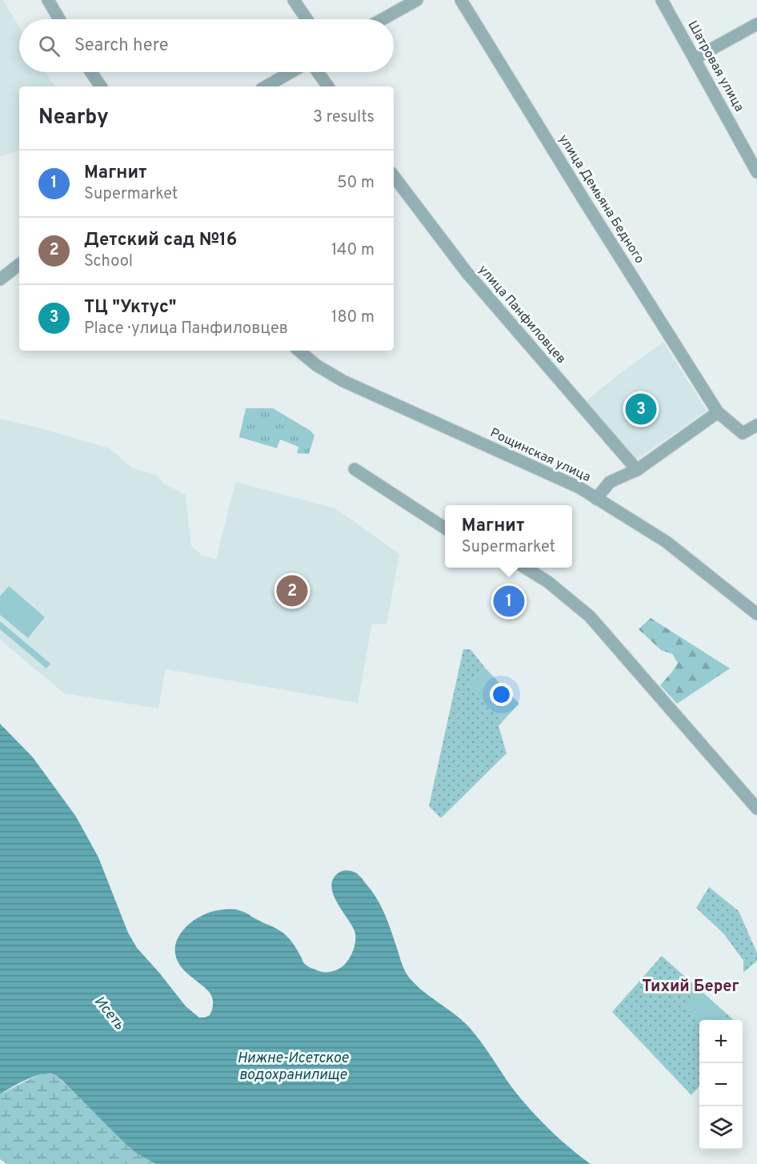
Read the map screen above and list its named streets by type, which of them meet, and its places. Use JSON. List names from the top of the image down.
{
  "streets": {
    "street": [
      "Шатровая улица",
      "улица Демьяна Бедного",
      "улица Панфиловцев",
      "Рощинская улица"
    ]
  },
  "districts": ["Тихий Берег"],
  "water": ["Исеть", "Нижне-Исетское водохранилище"],
  "page": {
    "search": "Search here",
    "heading": ["Nearby", "3 results"],
    "list": [
      {
        "mark": "1",
        "name": "Магнит",
        "note": "Supermarket",
        "value": "50 m"
      },
      {
        "mark": "2",
        "name": "Детский сад №16",
        "note": "School",
        "value": "140 m"
      },
      {
        "mark": "3",
        "name": "ТЦ \"Уктус\"",
        "note": "Place · улица Панфиловцев",
        "value": "180 m"
      }
    ],
    "pins": ["3", "2", "1"],
    "popup": ["Магнит", "Supermarket"],
    "map_buttons": ["+", "−"]
  }
}
